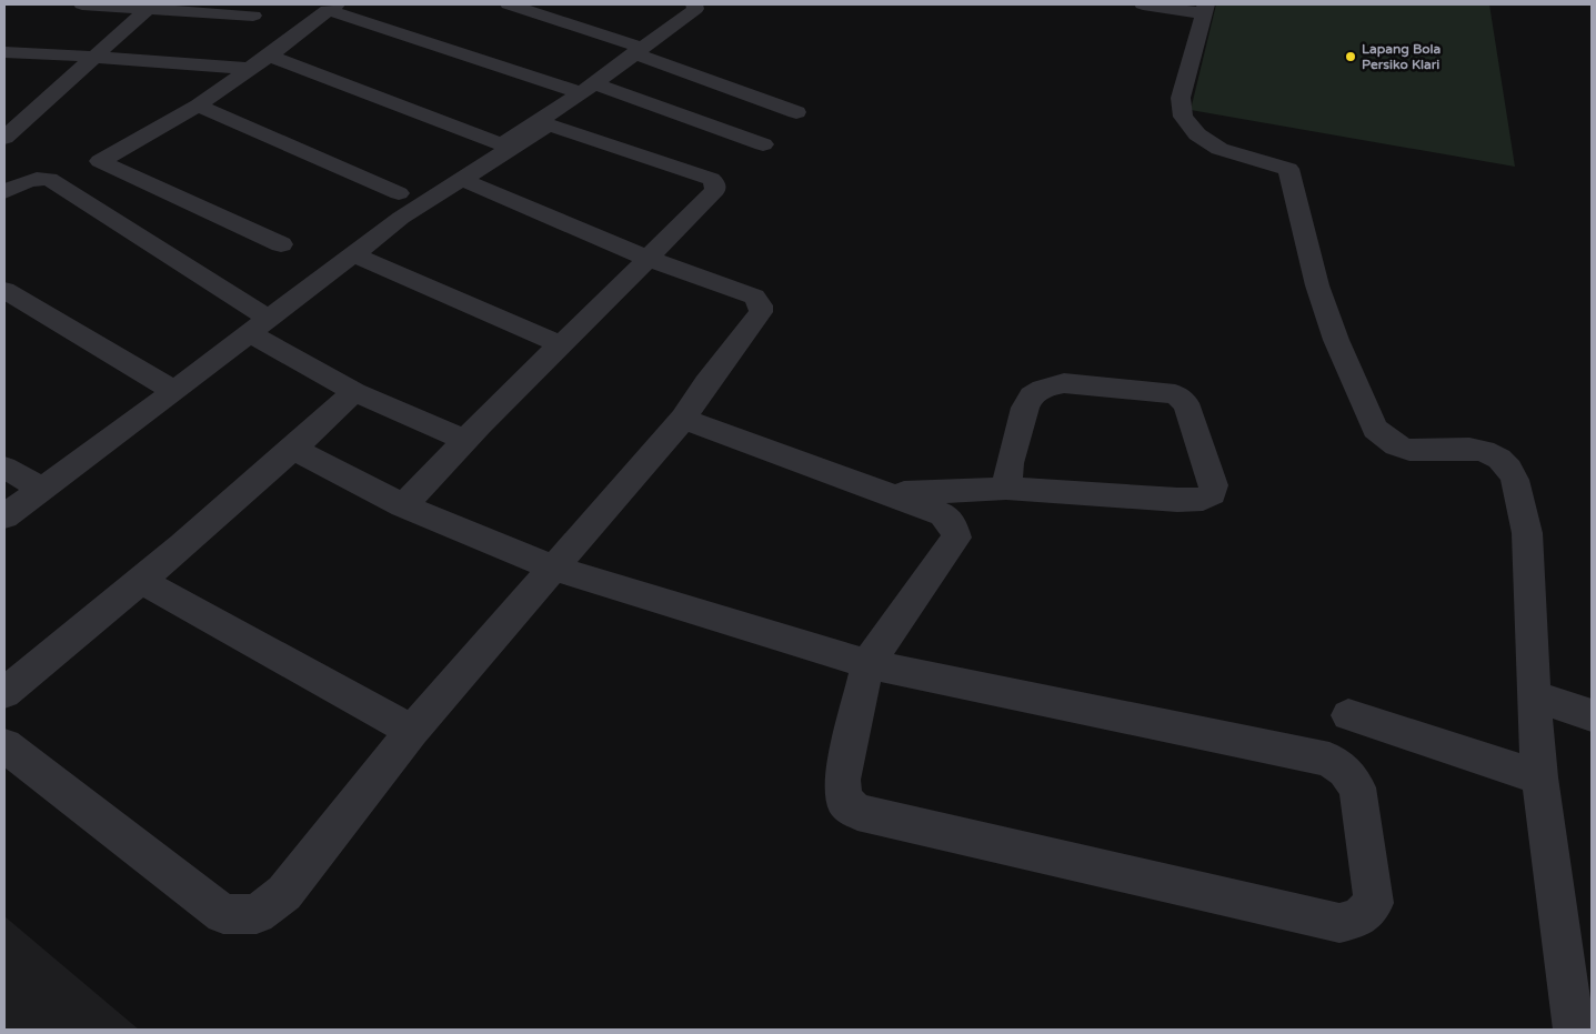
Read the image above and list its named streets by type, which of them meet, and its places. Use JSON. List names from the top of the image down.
{
  "places": ["Lapang Bola Persiko Klari"]
}
